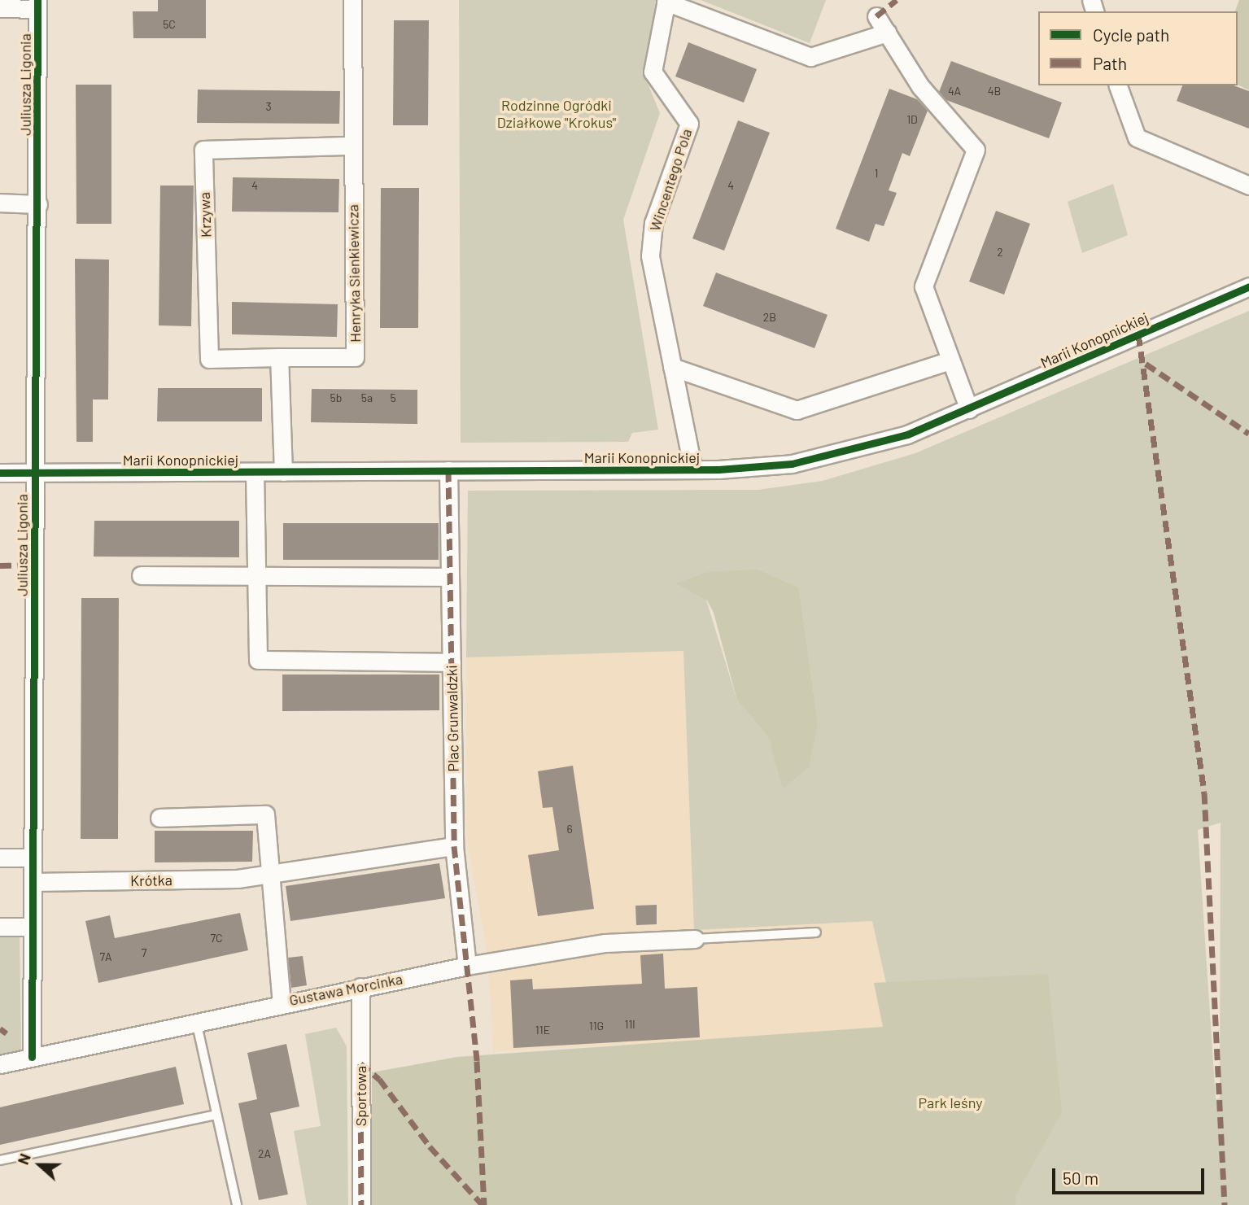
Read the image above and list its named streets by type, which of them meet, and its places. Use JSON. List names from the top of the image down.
{
  "streets": {
    "street": [
      "Juliusza Ligonia",
      "Wincentego Pola",
      "Krzywa",
      "Henryka Sienkiewicza",
      "Marii Konopnickiej",
      "Plac Grunwaldzki",
      "Krótka",
      "Gustawa Morcinka",
      "Sportowa"
    ]
  },
  "crossings": [
    ["Juliusza Ligonia", "Marii Konopnickiej"],
    ["Juliusza Ligonia", "Krótka"],
    ["Juliusza Ligonia", "Gustawa Morcinka"],
    ["Wincentego Pola", "Marii Konopnickiej"],
    ["Krzywa", "Henryka Sienkiewicza"],
    ["Marii Konopnickiej", "Plac Grunwaldzki"],
    ["Plac Grunwaldzki", "Krótka"],
    ["Plac Grunwaldzki", "Gustawa Morcinka"],
    ["Gustawa Morcinka", "Sportowa"]
  ],
  "parks": ["Rodzinne Ogródki Działkowe \"Krokus\"", "Park leśny"],
  "house_numbers": [
    "5C",
    "4A",
    "4B",
    "3",
    "1D",
    "1",
    "4",
    "4",
    "2",
    "2B",
    "5b",
    "5a",
    "5",
    "6",
    "7C",
    "7",
    "7A",
    "11l",
    "11G",
    "11E",
    "2A"
  ],
  "legend": ["Cycle path", "Path"],
  "scale_bar": "50 m",
  "north": "left"
}
